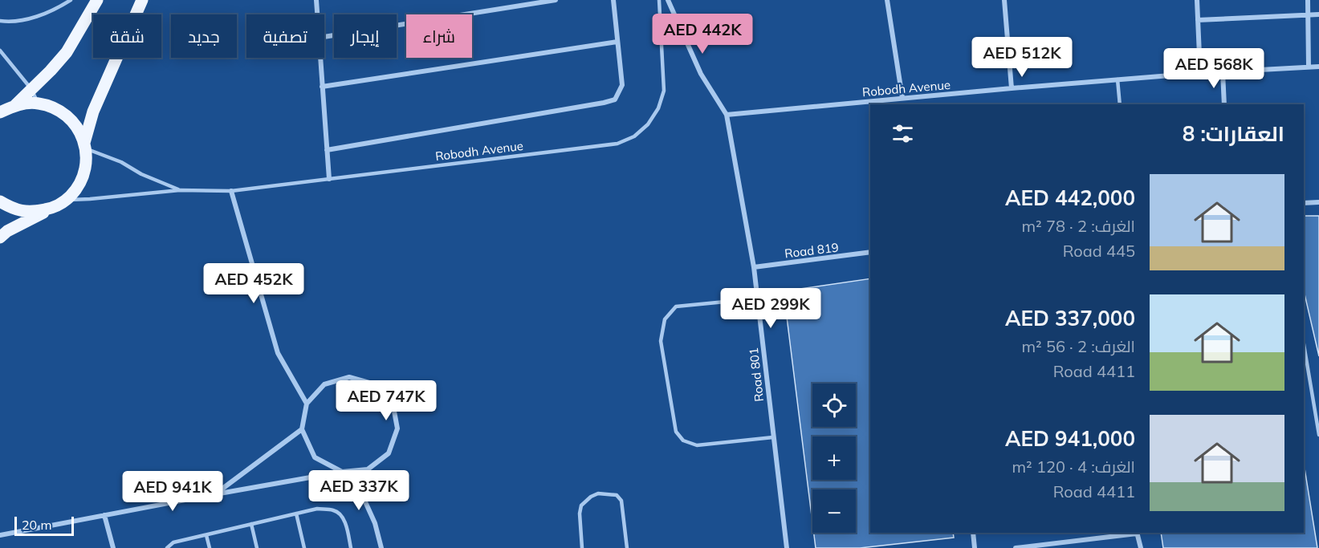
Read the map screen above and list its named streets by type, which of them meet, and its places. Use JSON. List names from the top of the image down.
{
  "streets": {
    "street": ["Robodh Avenue", "Road 819", "Road 801"]
  },
  "crossings": [
    ["Robodh Avenue", "Road 801"],
    ["Road 819", "Road 801"]
  ],
  "scale_bar": "20 m",
  "page": {
    "price": [
      "AED 442K",
      "AED 512K",
      "AED 568K",
      "AED 452K",
      "AED 299K",
      "AED 747K",
      "AED 337K",
      "AED 941K"
    ],
    "chip": [
      "شراء",
      "إيجار",
      "تصفية",
      "جديد",
      "شقة"
    ],
    "heading": "العقارات: 8",
    "list": [
      {
        "name": "AED 442,000",
        "note": "الغرف: 2 · 78 m² · Road 445"
      },
      {
        "name": "AED 337,000",
        "note": "الغرف: 2 · 56 m² · Road 4411"
      },
      {
        "name": "AED 941,000",
        "note": "الغرف: 4 · 120 m² · Road 4411"
      }
    ],
    "map_buttons": ["+", "−"],
    "scale": "20 m"
  }
}
